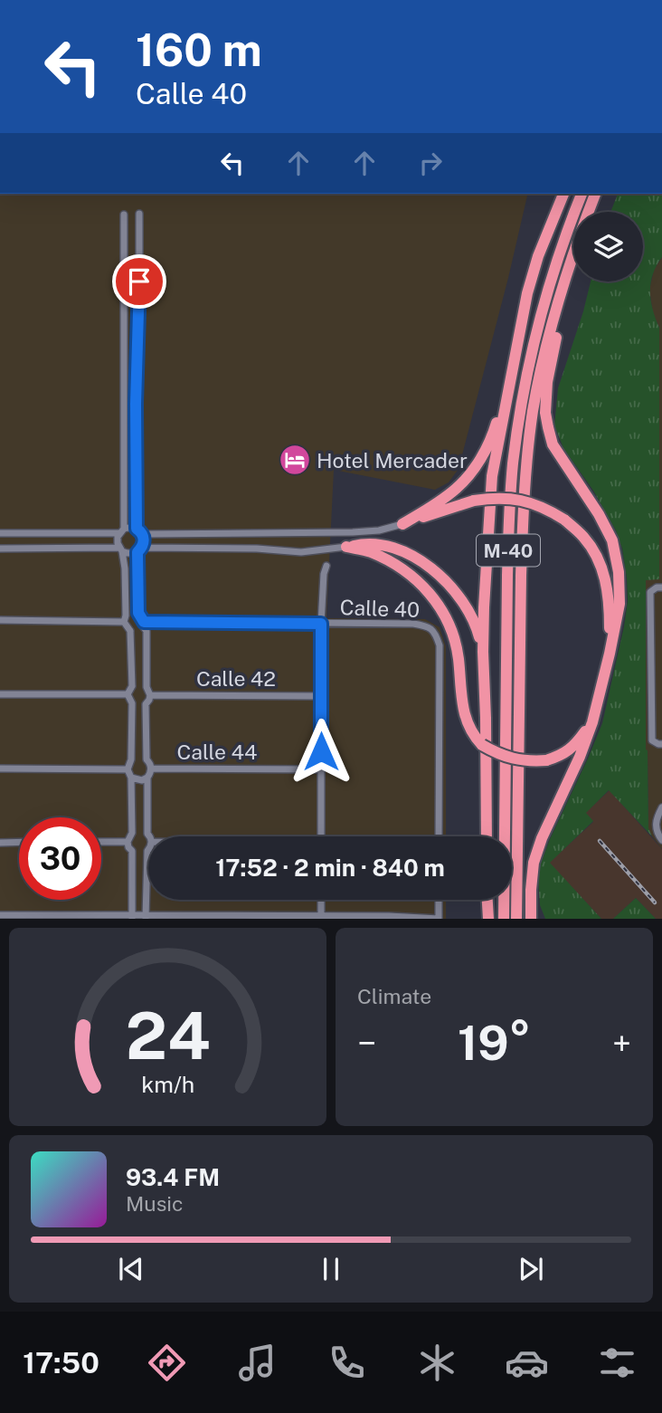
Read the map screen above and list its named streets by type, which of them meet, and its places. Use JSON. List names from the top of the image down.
{
  "streets": {
    "highway": ["M-40"],
    "street": ["Calle 40", "Calle 42", "Calle 44"]
  },
  "places": {
    "hotel": ["Hotel Mercader"]
  },
  "page": {
    "turn": ["160 m", "Calle 40"],
    "limit": "30",
    "trip": "17:52 · 2 min · 840 m",
    "tile": "Climate",
    "heat": ["−", "19°", "+"],
    "song": ["93.4 FM", "Music"],
    "tabs": "17:50",
    "gauge": ["24", "km/h"]
  }
}
